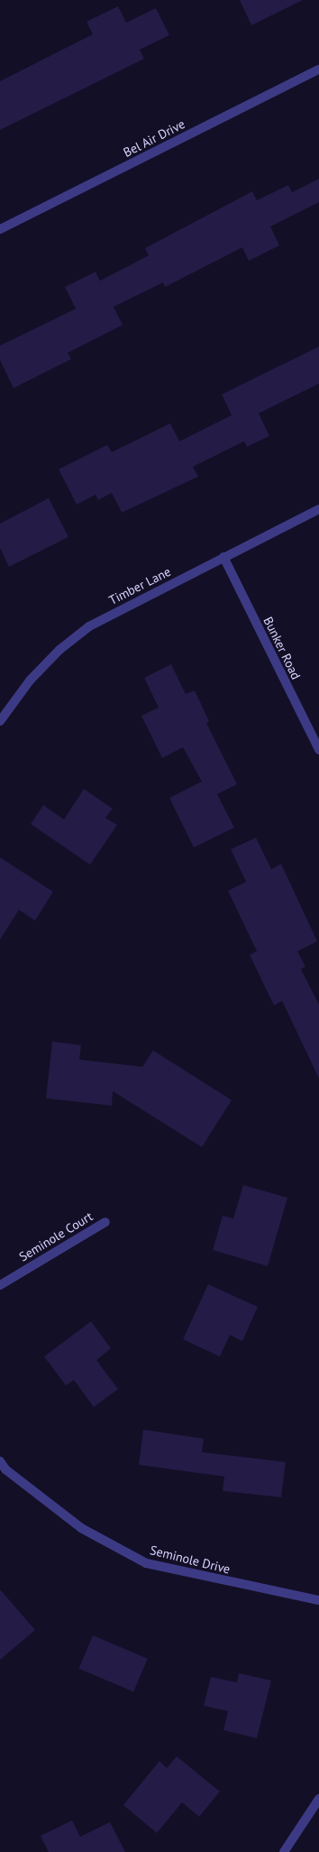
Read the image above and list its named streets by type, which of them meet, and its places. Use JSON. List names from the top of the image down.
{
  "streets": {
    "street": [
      "Bel Air Drive",
      "Timber Lane",
      "Bunker Road",
      "Seminole Court",
      "Seminole Drive"
    ]
  },
  "crossings": [
    ["Timber Lane", "Bunker Road"]
  ]
}
